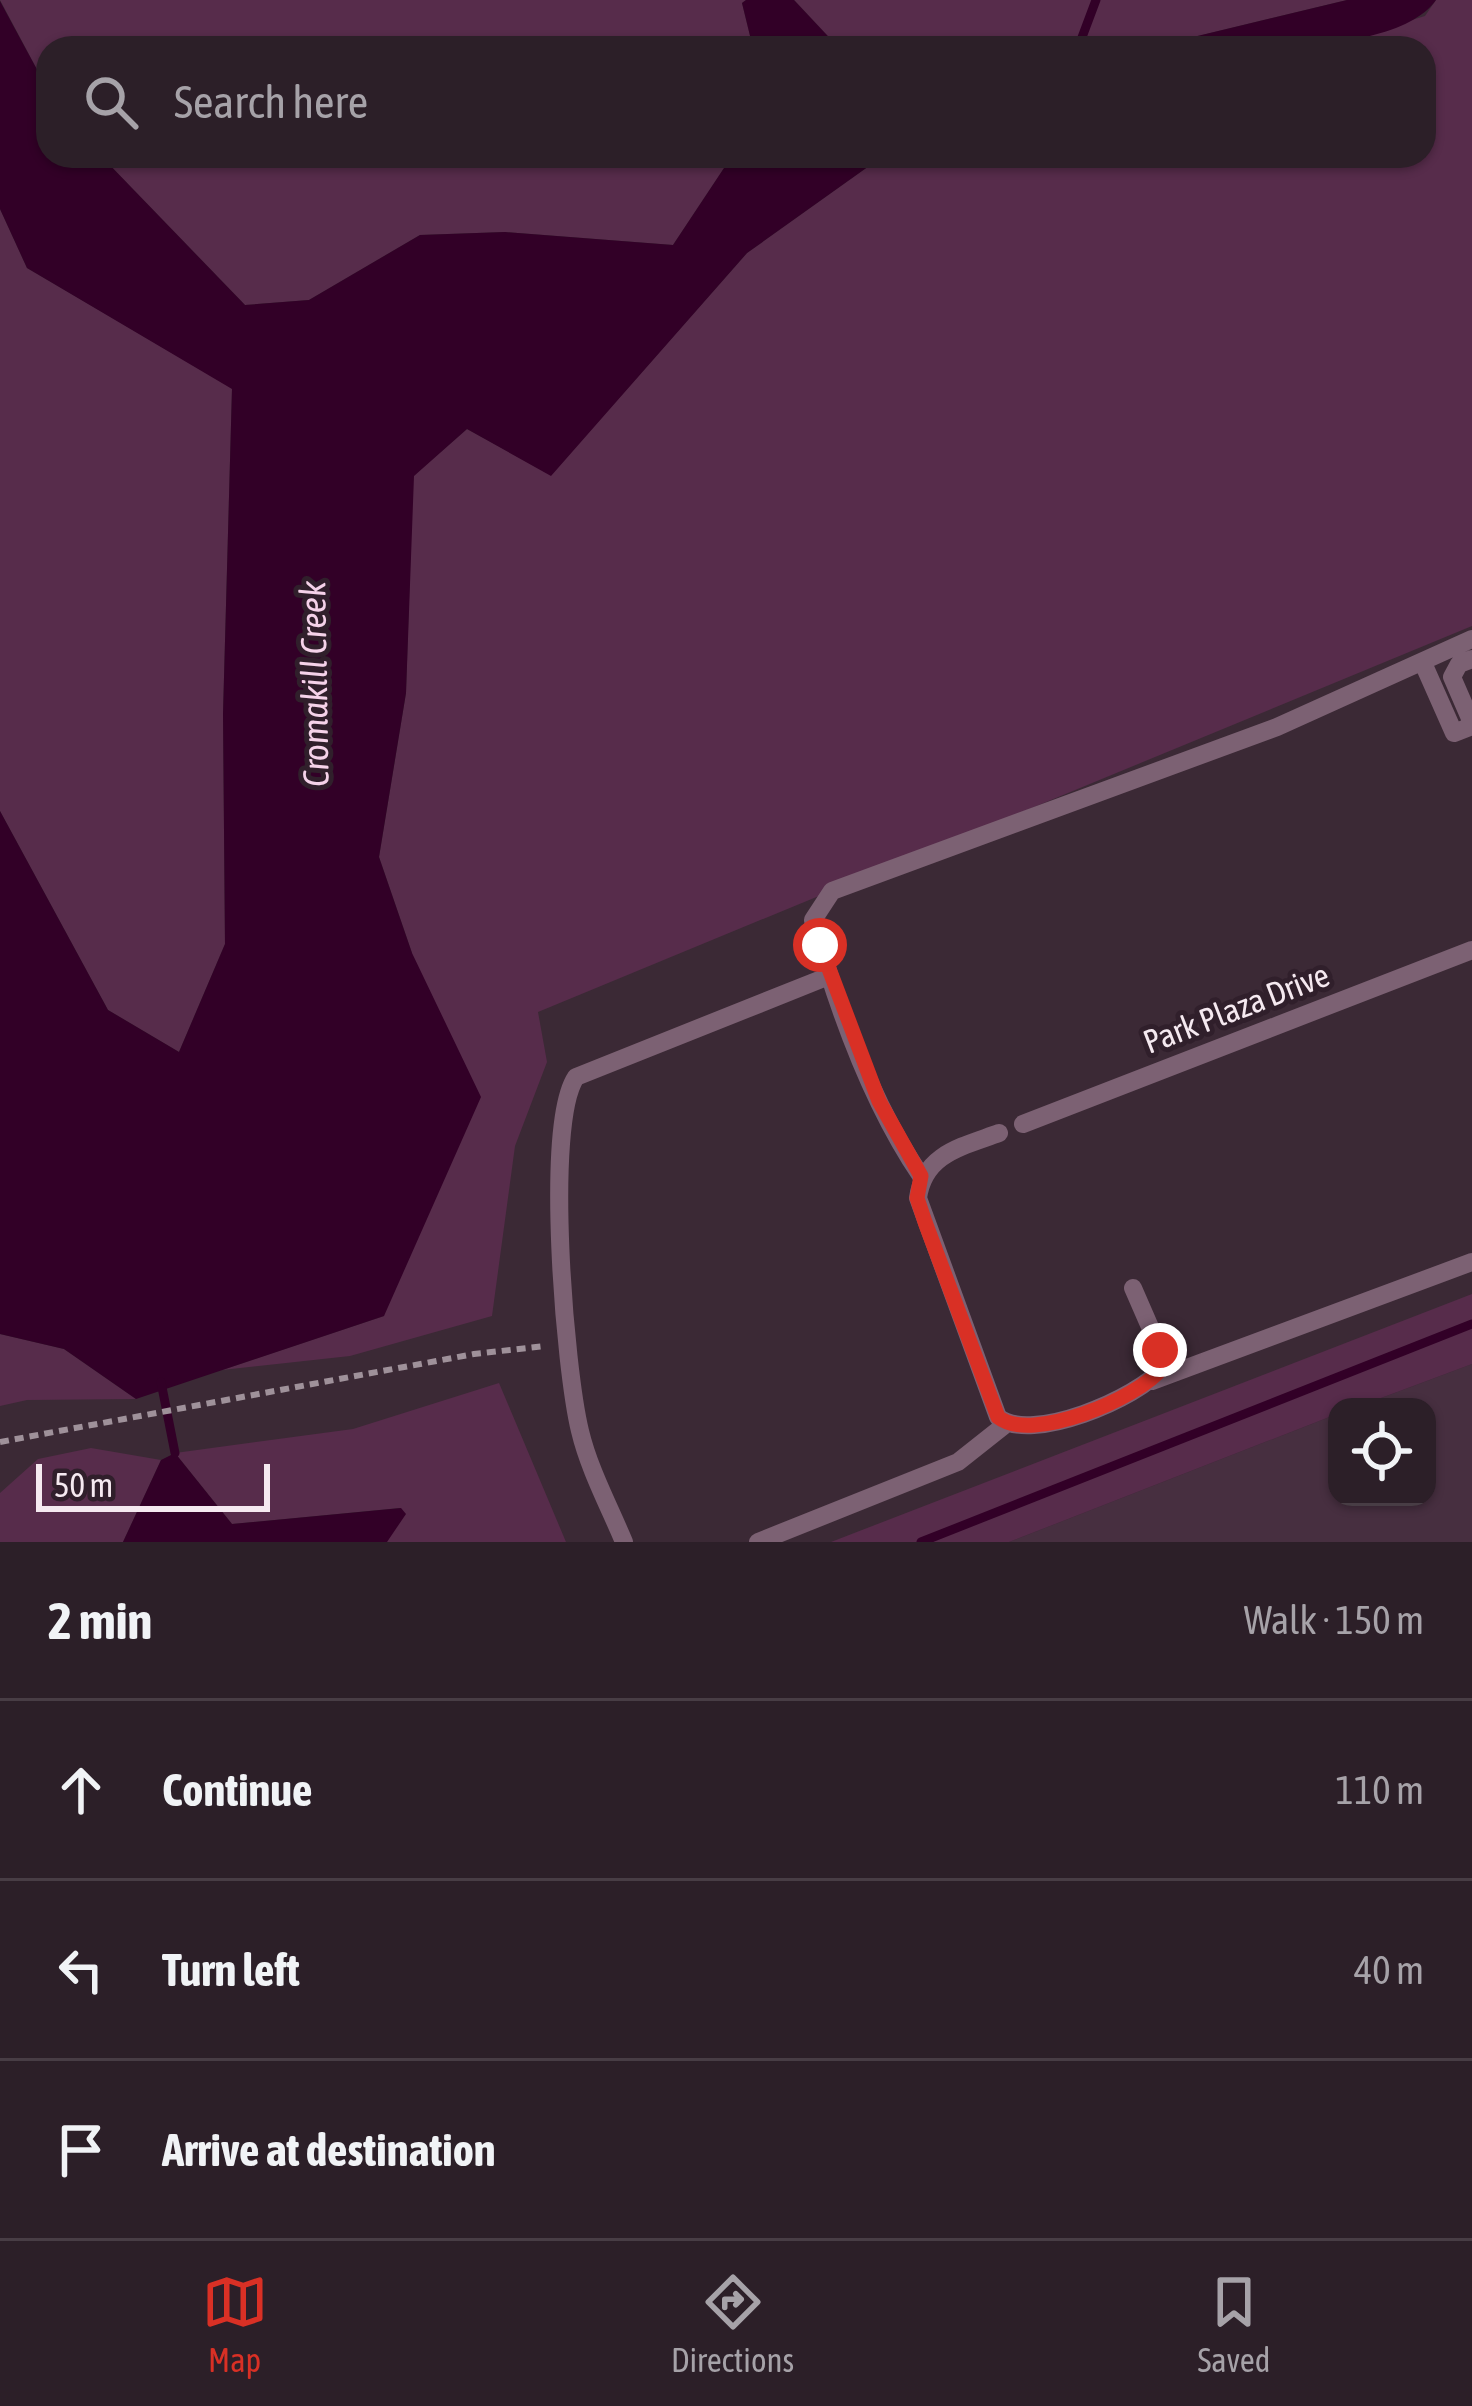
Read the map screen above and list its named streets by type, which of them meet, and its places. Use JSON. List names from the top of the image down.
{
  "streets": {
    "lane": ["Park Plaza Drive"]
  },
  "water": ["Cromakill Creek"],
  "scale_bar": "50 m",
  "page": {
    "search": "Search here",
    "scale": "50 m",
    "heading": ["2 min", "Walk · 150 m"],
    "list": [
      ["Continue", "110 m"],
      ["Turn left", "40 m"],
      "Arrive at destination"
    ],
    "nav": ["Map", "Directions", "Saved"]
  }
}
